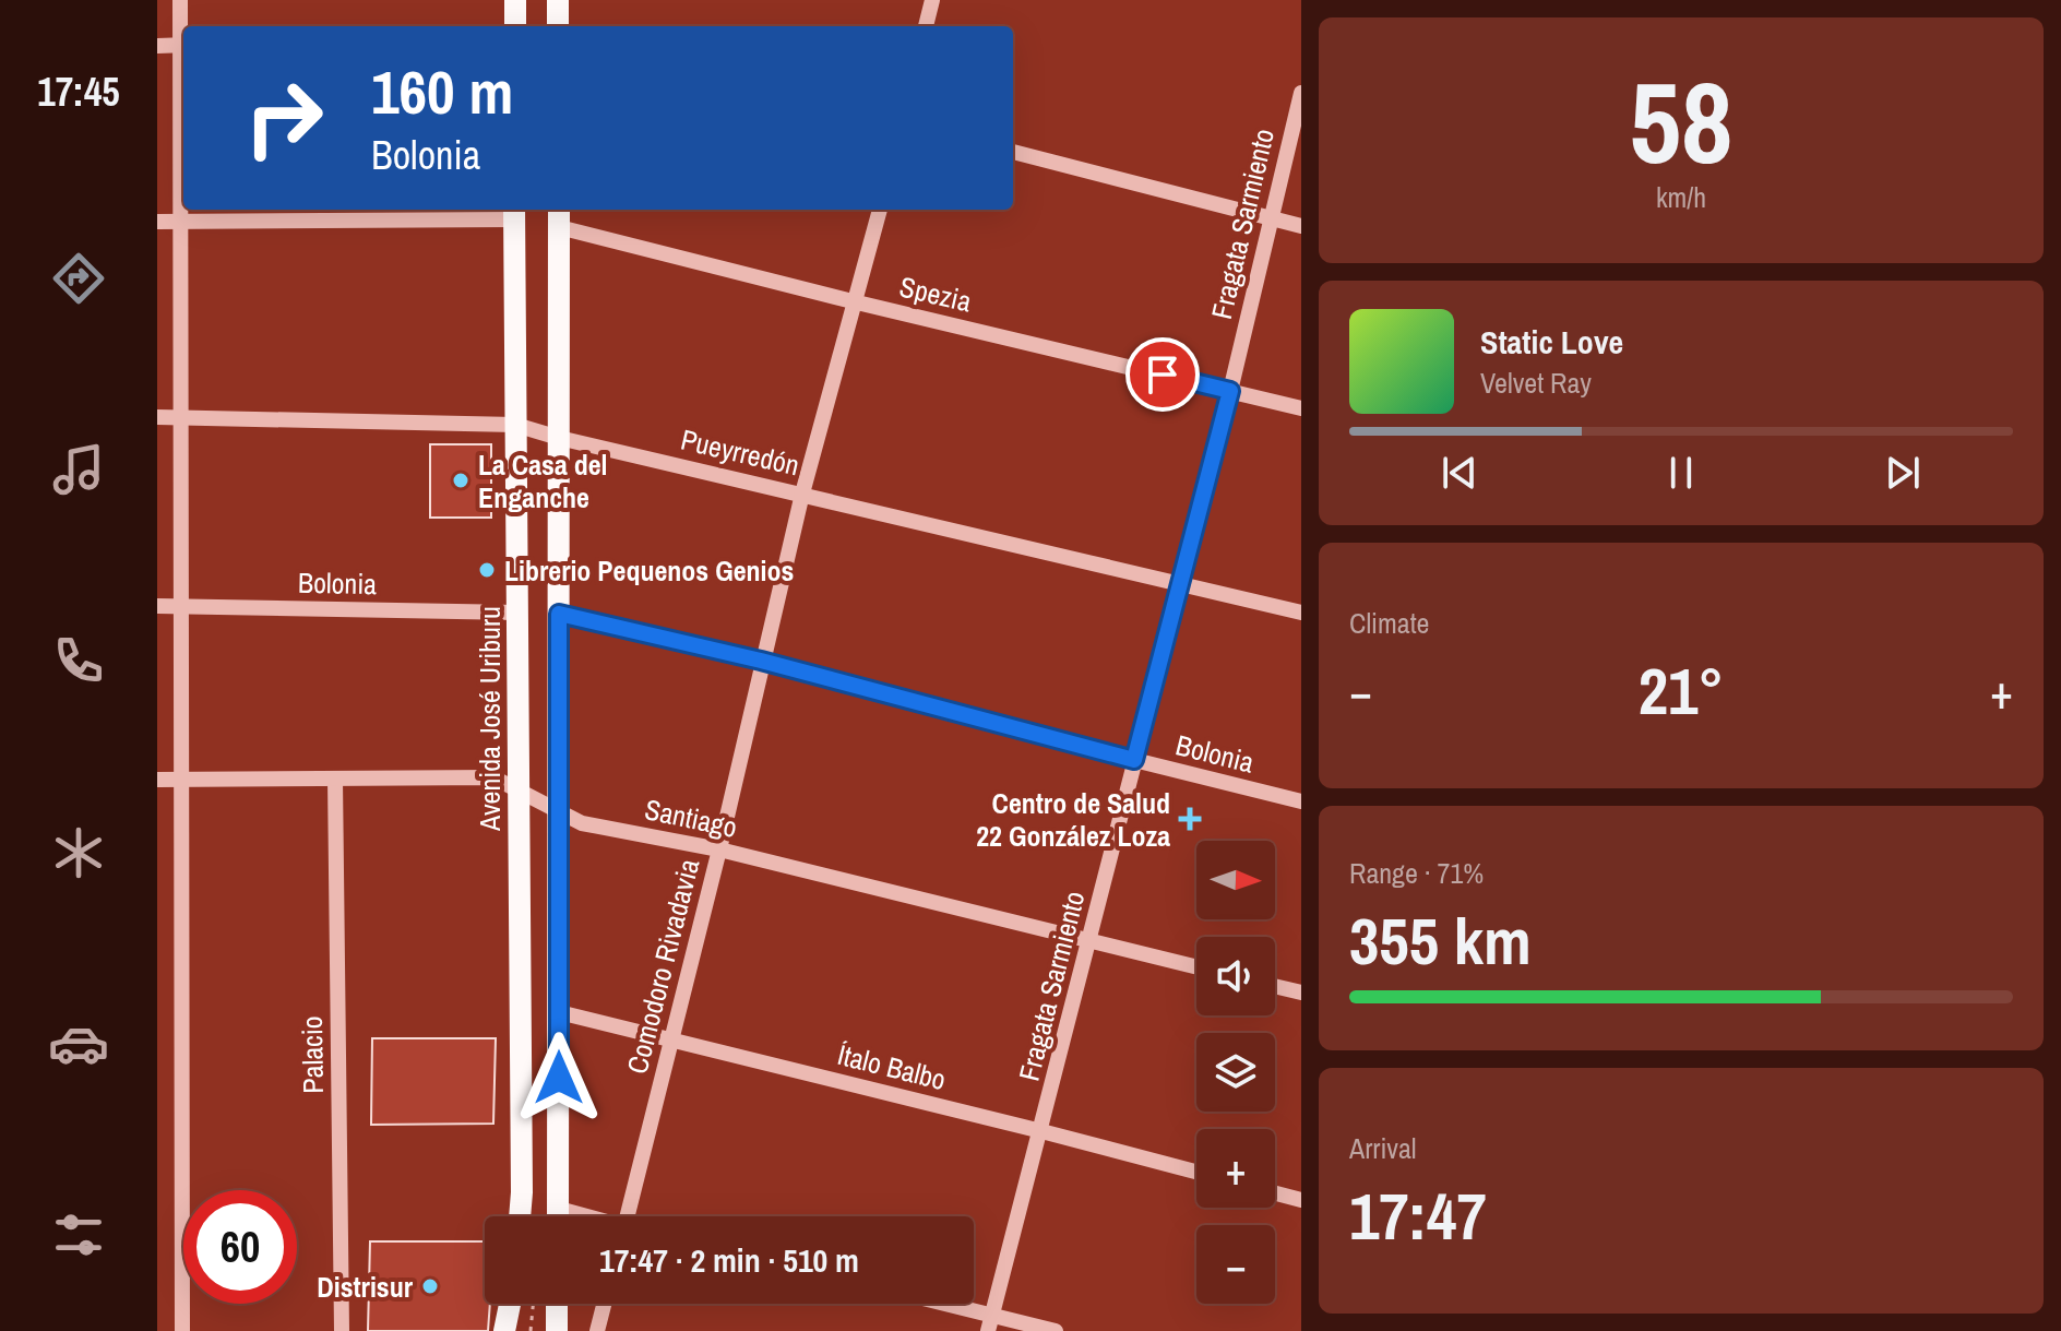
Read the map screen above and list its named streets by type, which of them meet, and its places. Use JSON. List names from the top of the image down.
{
  "streets": {
    "main road": ["Avenida José Uriburu"],
    "street": [
      "Fragata Sarmiento",
      "Spezia",
      "Pueyrredón",
      "Bolonia",
      "Santiago",
      "Comodoro Rivadavia",
      "Palacio",
      "Ítalo Balbo"
    ]
  },
  "crossings": [
    ["Fragata Sarmiento", "Spezia"],
    ["Fragata Sarmiento", "Pueyrredón"],
    ["Fragata Sarmiento", "Bolonia"],
    ["Fragata Sarmiento", "Santiago"],
    ["Fragata Sarmiento", "Ítalo Balbo"],
    ["Spezia", "Comodoro Rivadavia"],
    ["Pueyrredón", "Avenida José Uriburu"],
    ["Pueyrredón", "Comodoro Rivadavia"],
    ["Bolonia", "Avenida José Uriburu"],
    ["Bolonia", "Comodoro Rivadavia"],
    ["Avenida José Uriburu", "Santiago"],
    ["Santiago", "Comodoro Rivadavia"],
    ["Santiago", "Palacio"],
    ["Comodoro Rivadavia", "Ítalo Balbo"]
  ],
  "places": {
    "other": ["La Casa del Enganche", "Librerio Pequenos Genios", "Distrisur"],
    "health": ["Centro de Salud 22 González Loza"]
  },
  "north": "right",
  "page": {
    "tabs": "17:45",
    "tile": [
      ["58", "km/h"],
      "Climate",
      ["Range · 71%", "355 km"],
      ["Arrival", "17:47"]
    ],
    "turn": ["160 m", "Bolonia"],
    "song": ["Static Love", "Velvet Ray"],
    "heat": ["−", "21°", "+"],
    "map_buttons": ["+", "−"],
    "limit": "60",
    "trip": "17:47 · 2 min · 510 m"
  }
}
